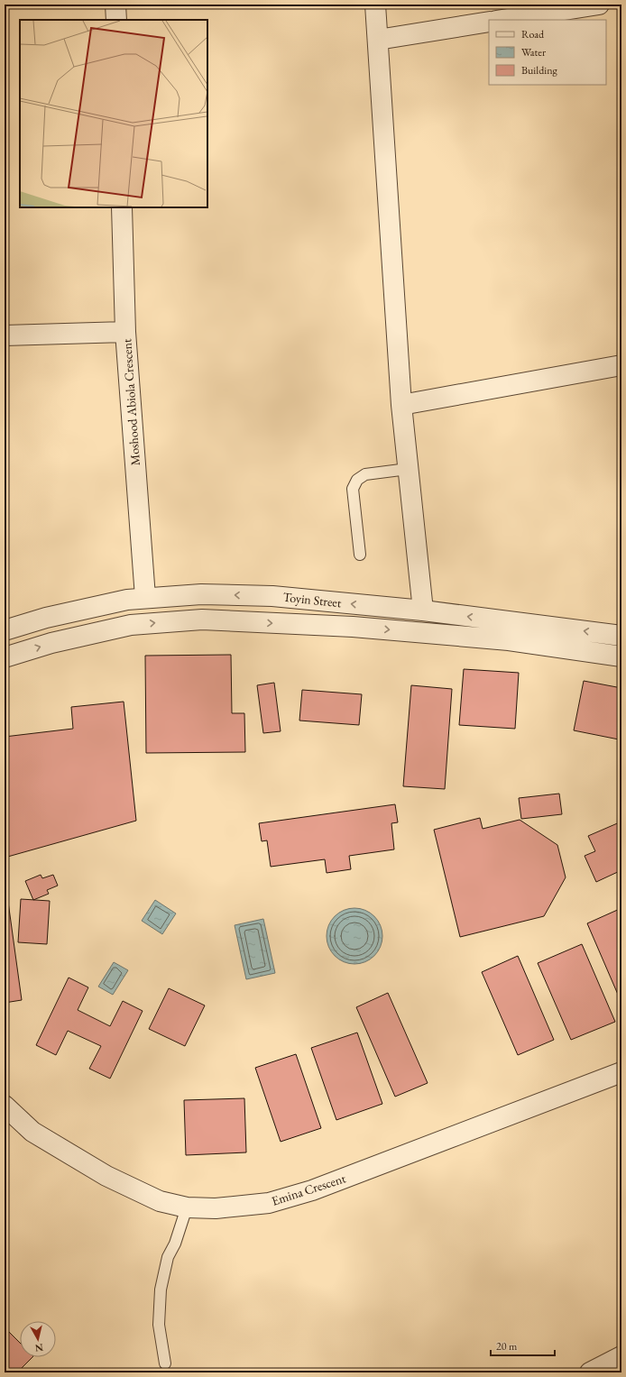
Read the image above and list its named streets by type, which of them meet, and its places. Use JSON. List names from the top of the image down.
{
  "streets": {
    "street": ["Moshood Abiola Crescent", "Toyin Street", "Emina Crescent"]
  },
  "crossings": [
    ["Moshood Abiola Crescent", "Toyin Street"]
  ],
  "legend": ["Road", "Water", "Building"],
  "scale_bar": "20 m",
  "north": "bottom"
}
